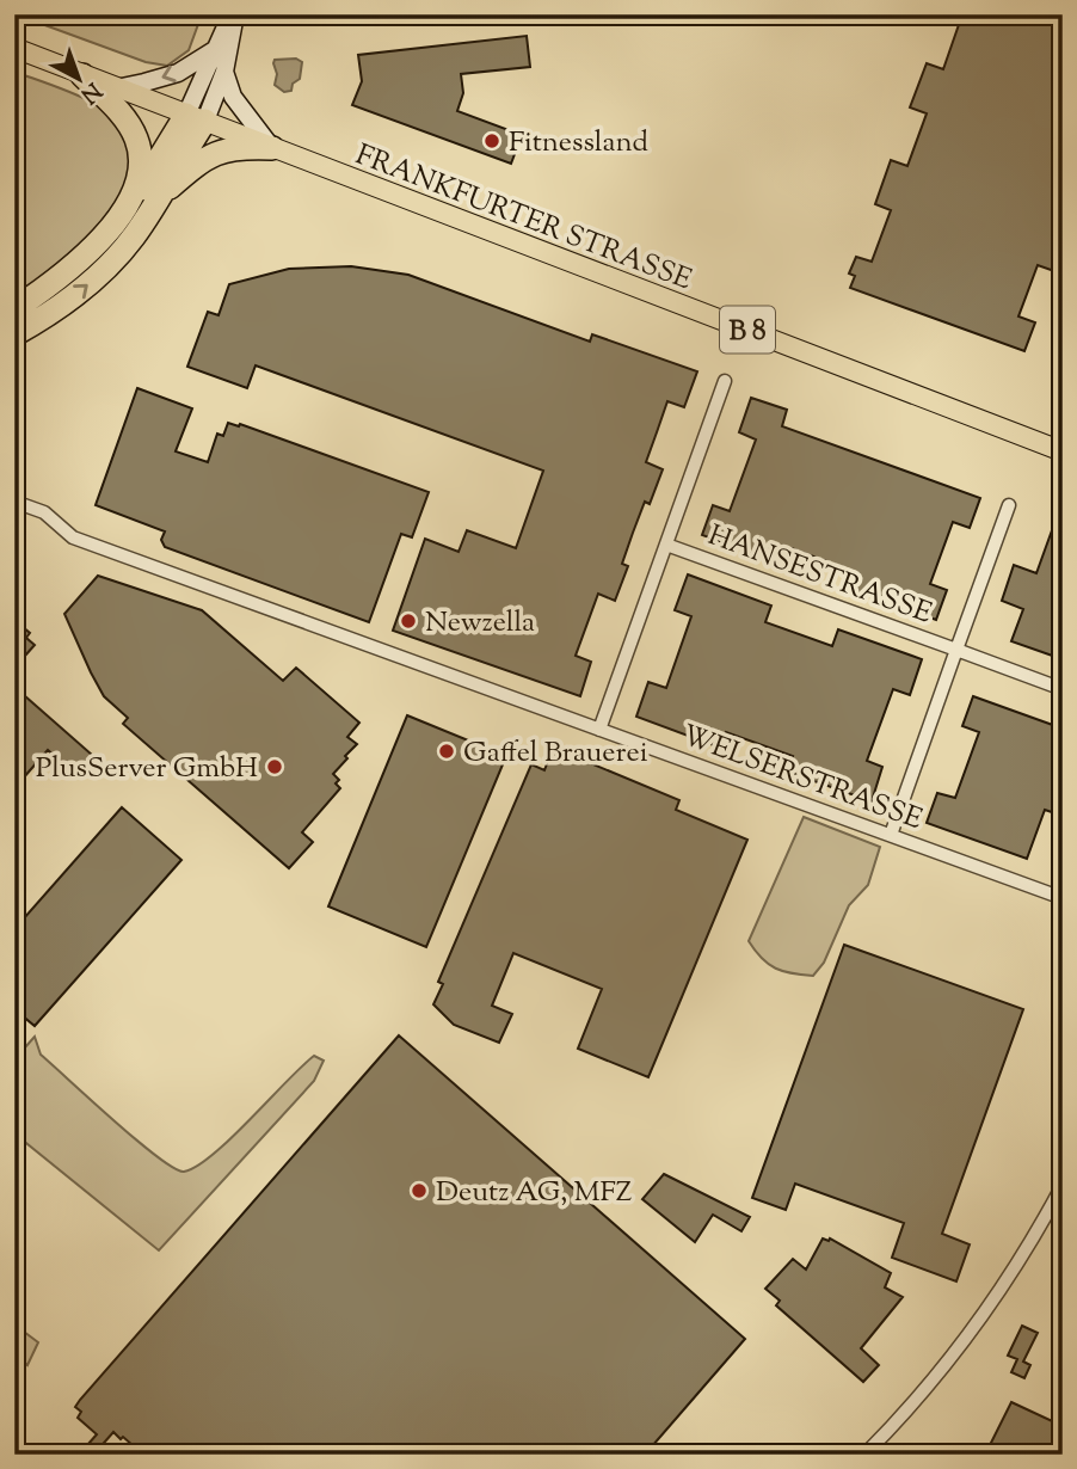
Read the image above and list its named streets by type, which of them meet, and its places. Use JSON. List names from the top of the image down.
{
  "streets": {
    "main road": ["FRANKFURTER STRASSE", "B 8"],
    "street": ["HANSESTRASSE", "WELSERSTRASSE"]
  },
  "crossings": [
    ["HANSESTRASSE", "WELSERSTRASSE"]
  ],
  "places": [
    "Fitnessland",
    "Newzella",
    "Gaffel Brauerei",
    "PlusServer GmbH",
    "Deutz AG, MFZ"
  ],
  "north": "bottom right"
}
